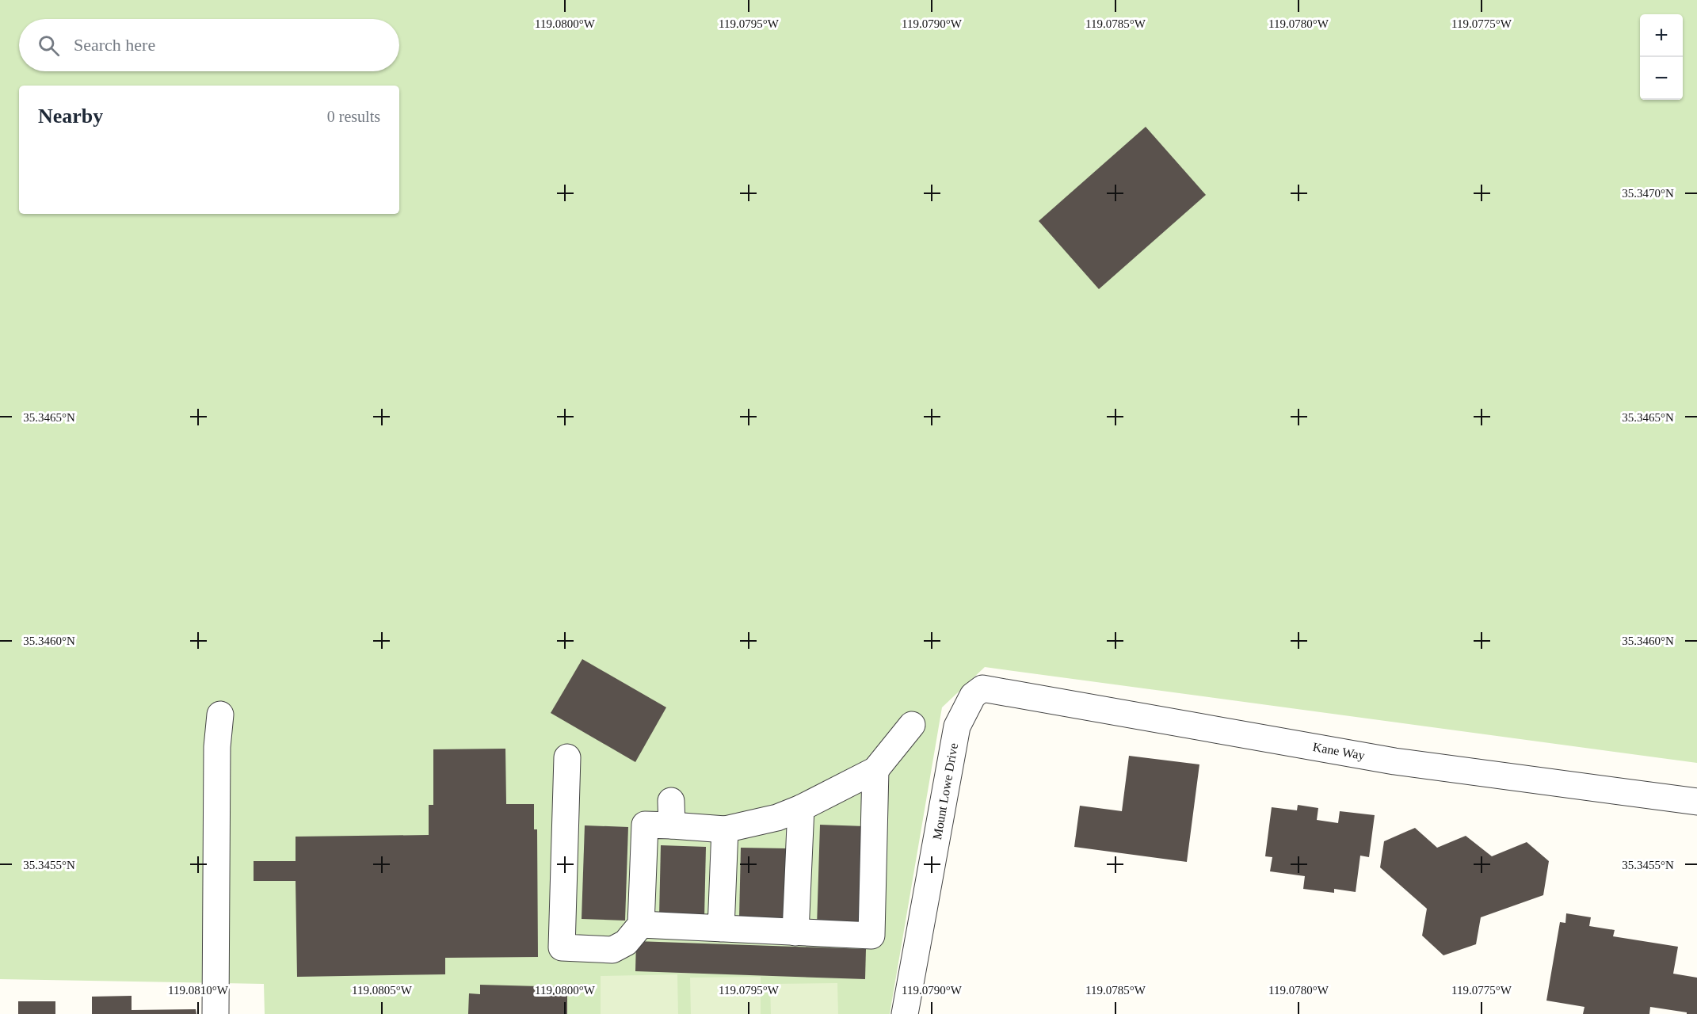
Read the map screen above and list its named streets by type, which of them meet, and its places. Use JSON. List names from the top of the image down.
{
  "streets": {
    "street": ["Kane Way", "Mount Lowe Drive"]
  },
  "crossings": [
    ["Kane Way", "Mount Lowe Drive"]
  ],
  "page": {
    "map_buttons": ["+", "−"],
    "search": "Search here",
    "heading": ["Nearby", "0 results"]
  },
  "coordinates": [
    "119.0800°W",
    "119.0795°W",
    "119.0790°W",
    "119.0785°W",
    "119.0780°W",
    "119.0775°W",
    "35.3470°N",
    "35.3465°N",
    "35.3460°N",
    "35.3455°N",
    "119.0810°W",
    "119.0805°W"
  ]
}
